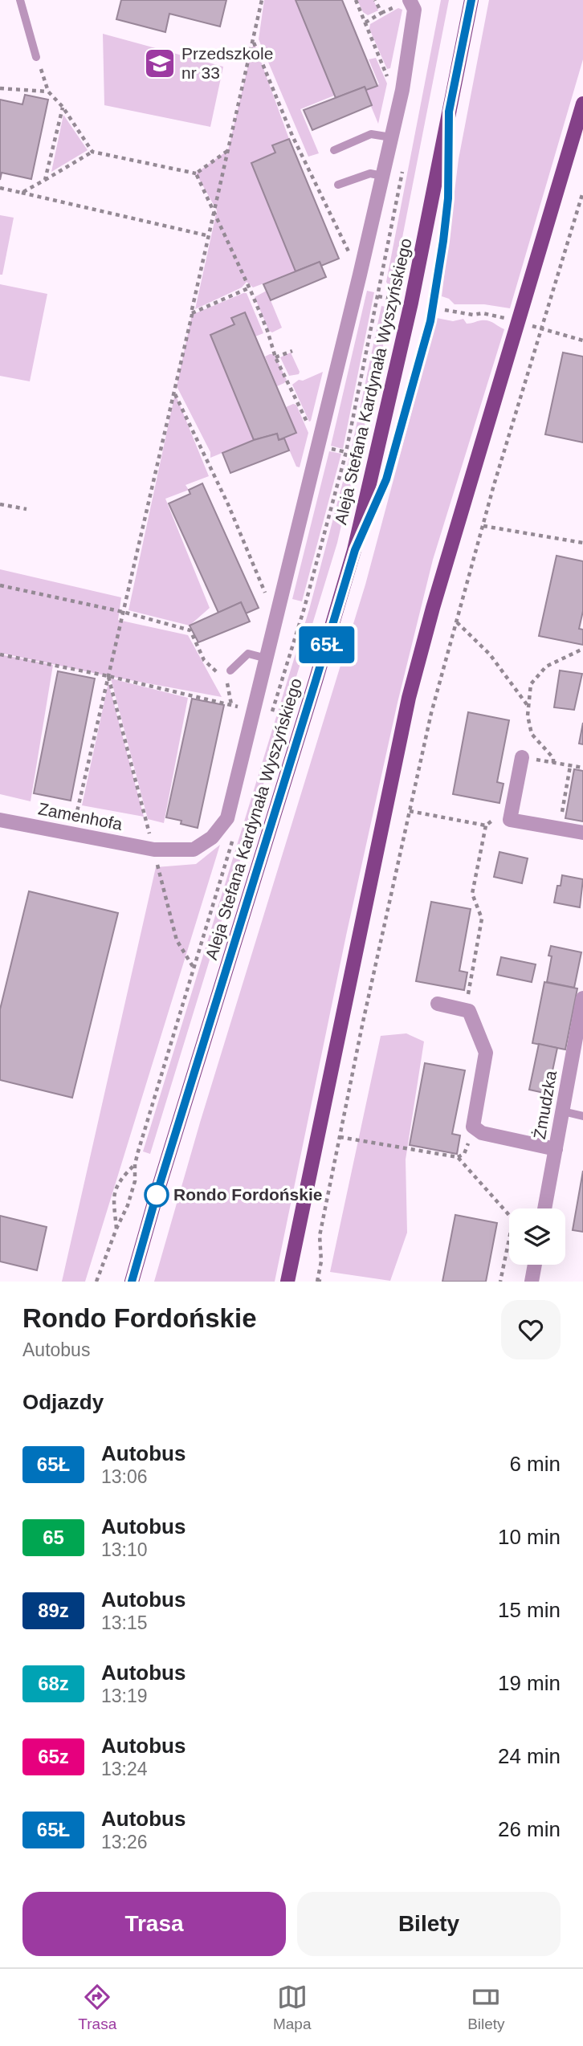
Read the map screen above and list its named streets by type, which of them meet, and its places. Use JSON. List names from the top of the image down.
{
  "streets": {
    "main road": ["Aleja Stefana Kardynała Wyszyńskiego"],
    "street": ["Zamenhofa", "Żmudzka"]
  },
  "places": {
    "school or university": ["Przedszkole nr 33"],
    "other": ["Rondo Fordońskie"]
  },
  "lines": ["bus line 65Ł"],
  "page": {
    "on_map": "65Ł",
    "heading": [
      ["Rondo Fordońskie", "Autobus"],
      "Odjazdy"
    ],
    "list": [
      {
        "mark": "65Ł",
        "name": "Autobus",
        "note": "13:06",
        "value": "6 min"
      },
      {
        "mark": "65",
        "name": "Autobus",
        "note": "13:10",
        "value": "10 min"
      },
      {
        "mark": "89z",
        "name": "Autobus",
        "note": "13:15",
        "value": "15 min"
      },
      {
        "mark": "68z",
        "name": "Autobus",
        "note": "13:19",
        "value": "19 min"
      },
      {
        "mark": "65z",
        "name": "Autobus",
        "note": "13:24",
        "value": "24 min"
      },
      {
        "mark": "65Ł",
        "name": "Autobus",
        "note": "13:26",
        "value": "26 min"
      }
    ],
    "buttons": ["Trasa", "Bilety"],
    "tabs": ["Trasa", "Mapa", "Bilety"]
  }
}
